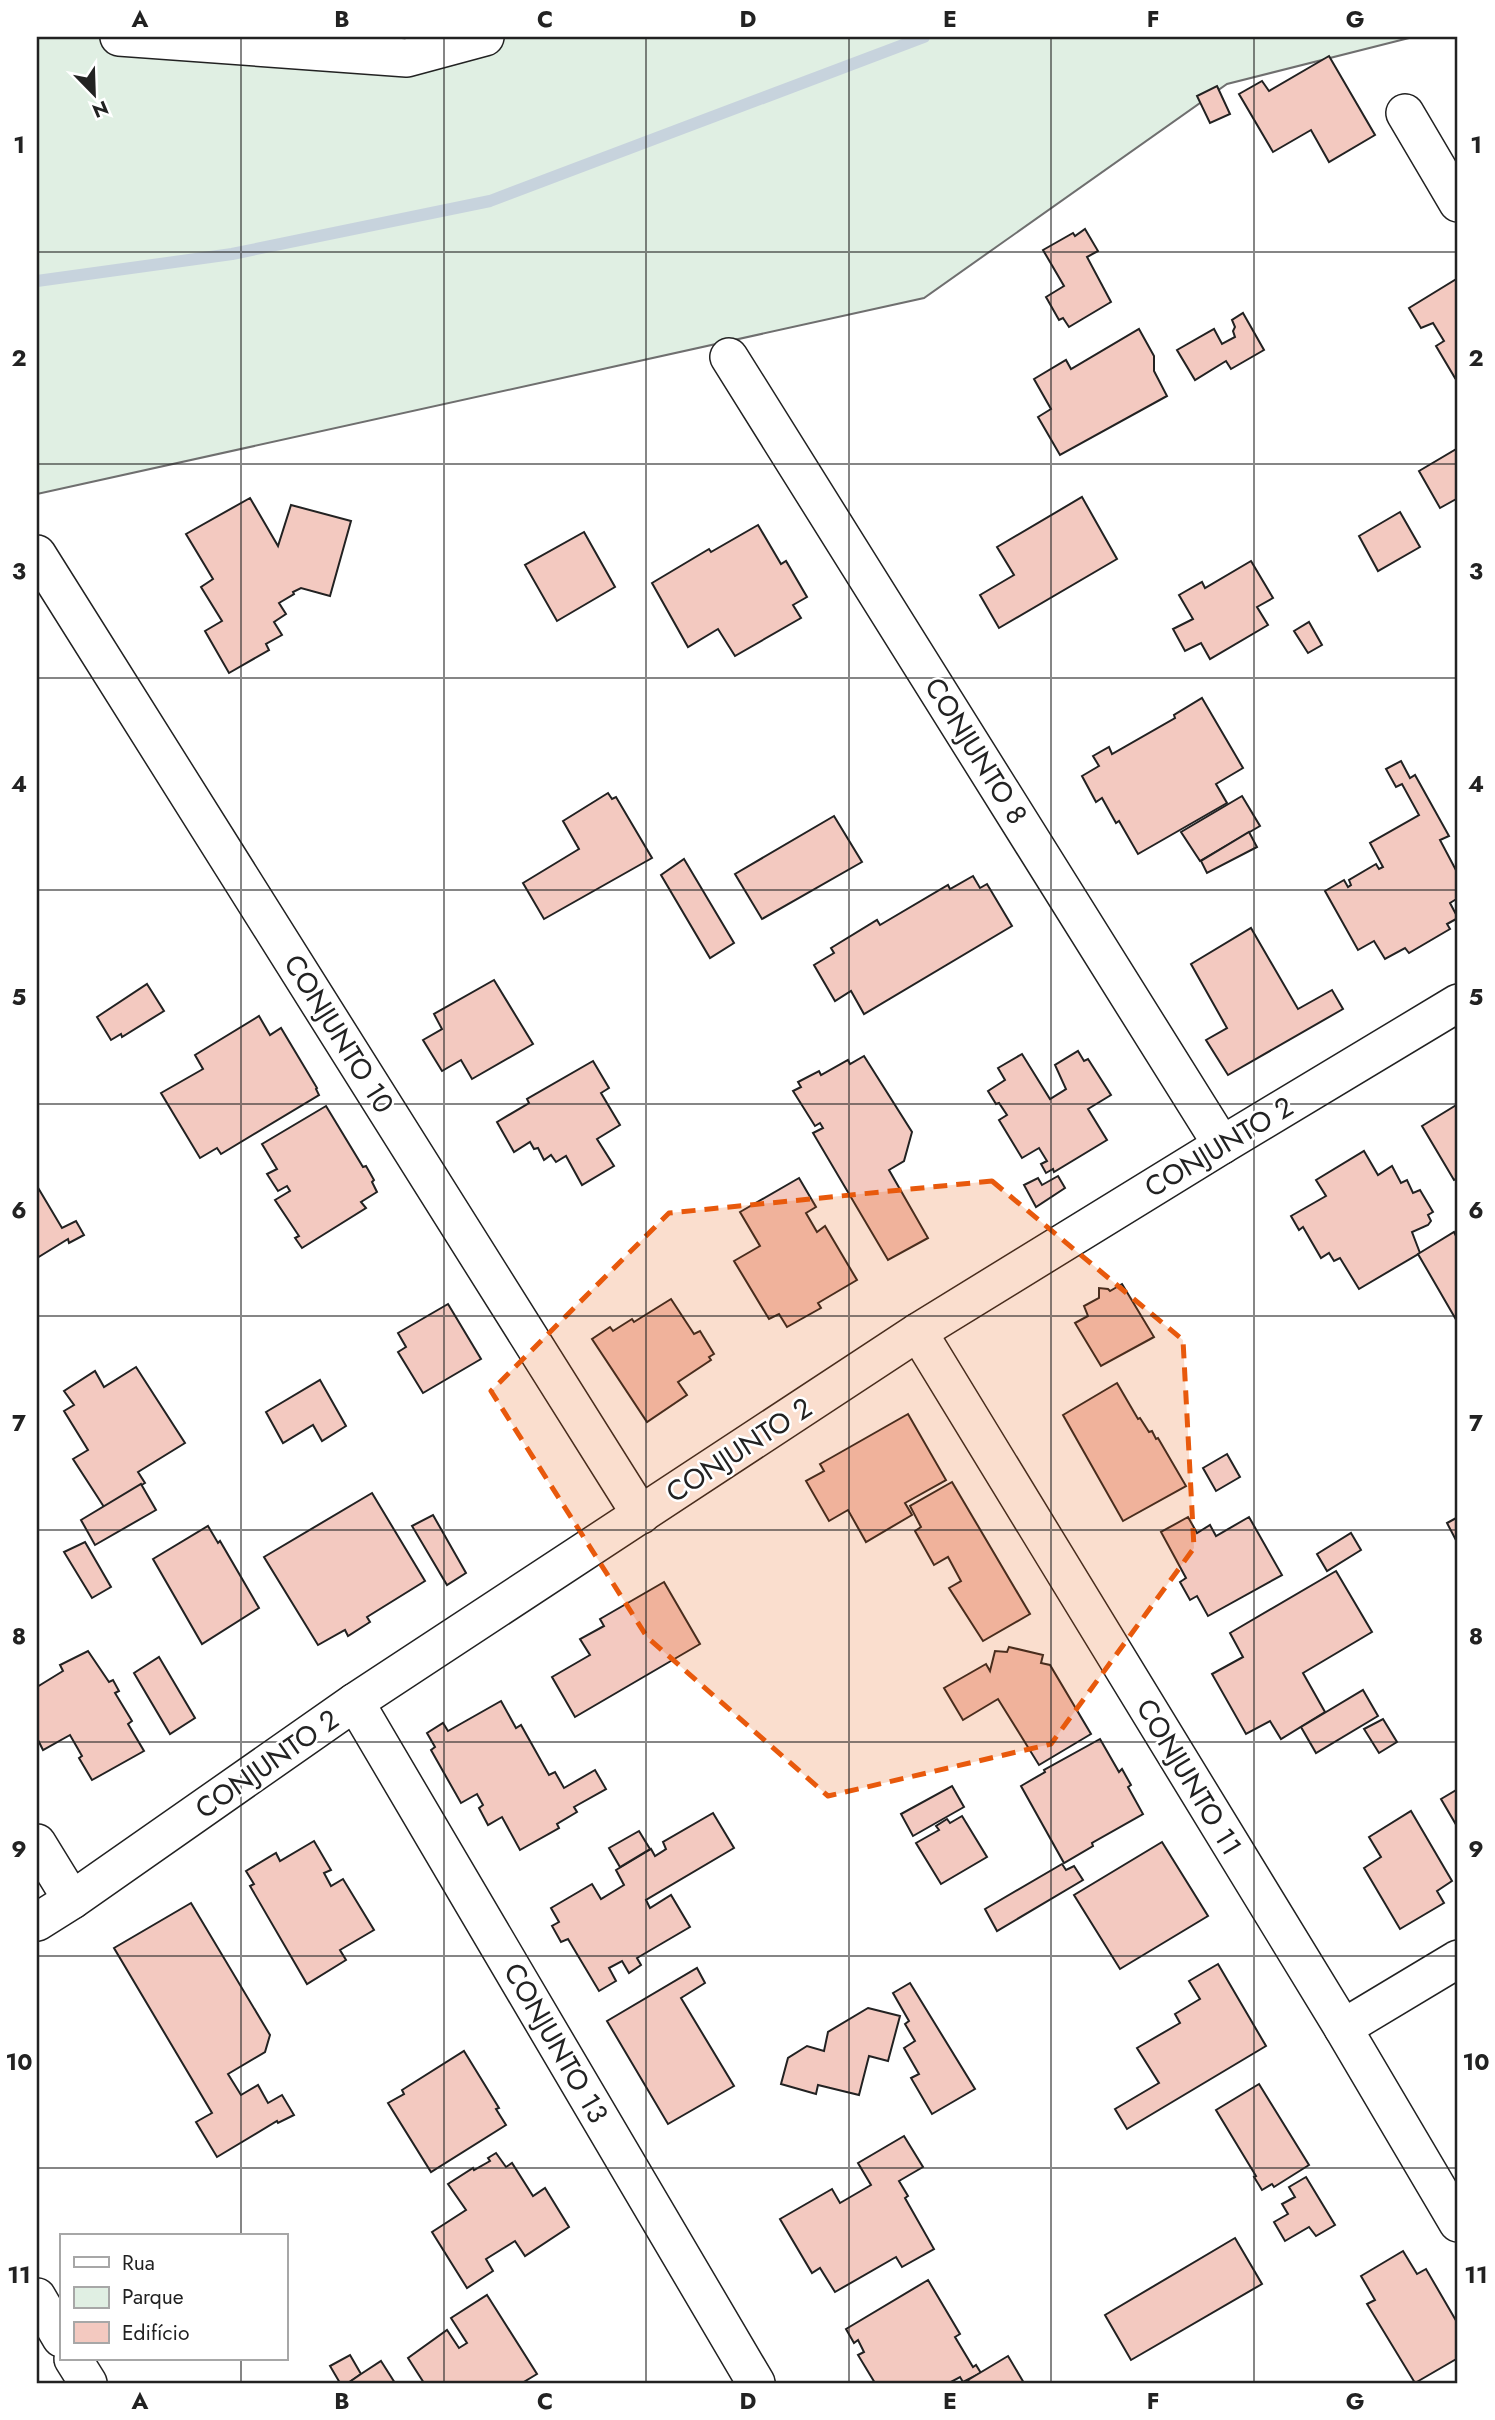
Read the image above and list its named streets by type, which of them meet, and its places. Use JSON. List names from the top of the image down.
{
  "streets": {
    "street": [
      "CONJUNTO 8",
      "CONJUNTO 10",
      "CONJUNTO 2",
      "CONJUNTO 11",
      "CONJUNTO 13"
    ]
  },
  "crossings": [
    ["CONJUNTO 8", "CONJUNTO 2"],
    ["CONJUNTO 10", "CONJUNTO 2"],
    ["CONJUNTO 2", "CONJUNTO 11"],
    ["CONJUNTO 2", "CONJUNTO 13"]
  ],
  "legend": ["Rua", "Parque", "Edifício"],
  "north": "bottom right",
  "grid": {
    "columns": [
      "A",
      "B",
      "C",
      "D",
      "E",
      "F",
      "G"
    ],
    "rows": [
      "1",
      "2",
      "3",
      "4",
      "5",
      "6",
      "7",
      "8",
      "9",
      "10",
      "11"
    ]
  }
}
